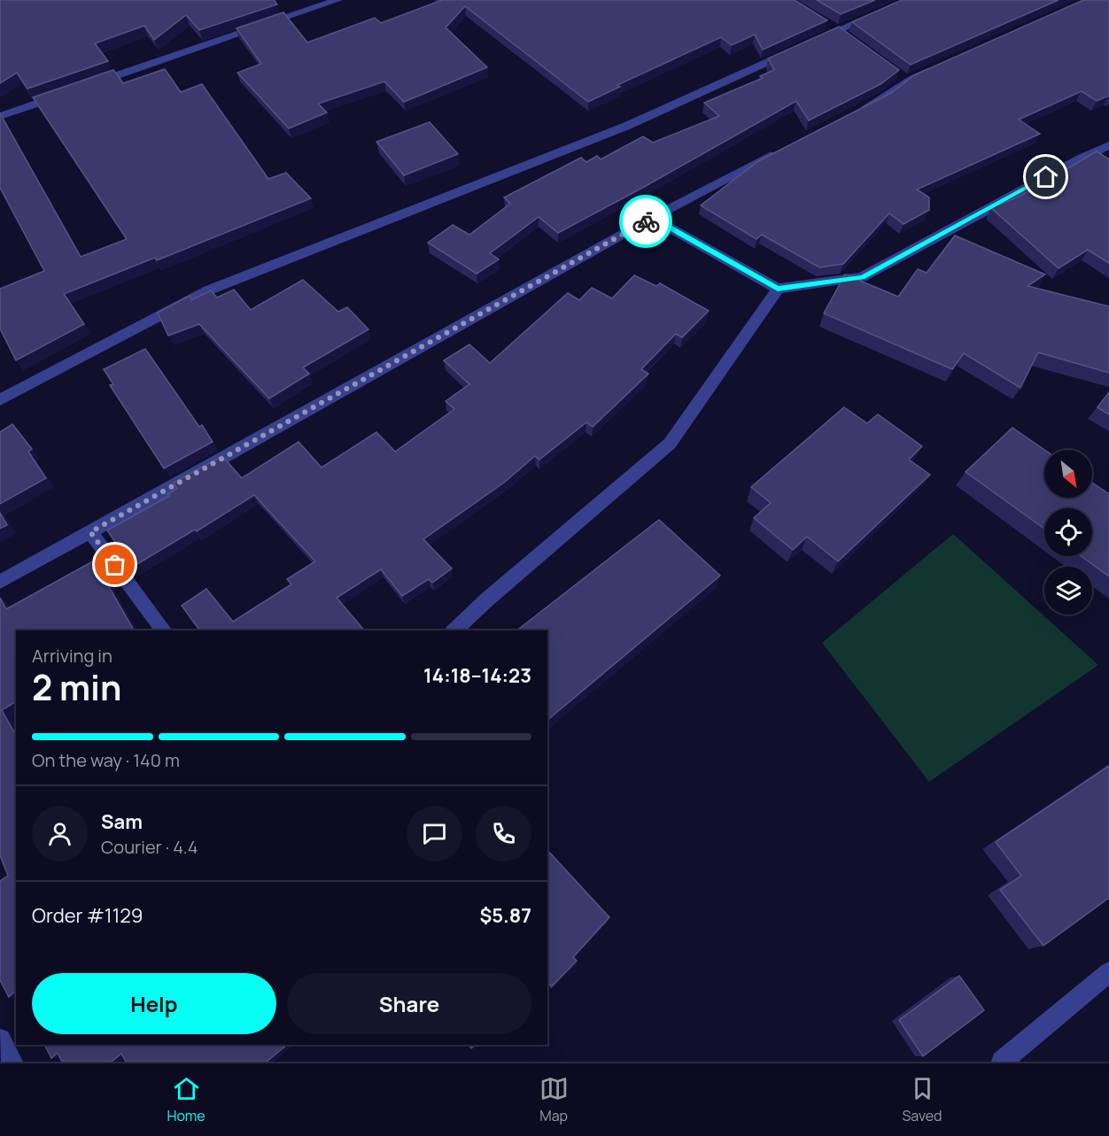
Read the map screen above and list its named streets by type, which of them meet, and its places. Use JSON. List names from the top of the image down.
{
  "north": "bottom right",
  "page": {
    "heading": ["2 min", "Arriving in", "14:18–14:23"],
    "panel": [
      "Sam",
      "Courier · 4.4",
      "Order #1129",
      "$5.87"
    ],
    "bar": "On the way · 140 m",
    "buttons": ["Help", "Share"],
    "tabs": ["Home", "Map", "Saved"]
  }
}
